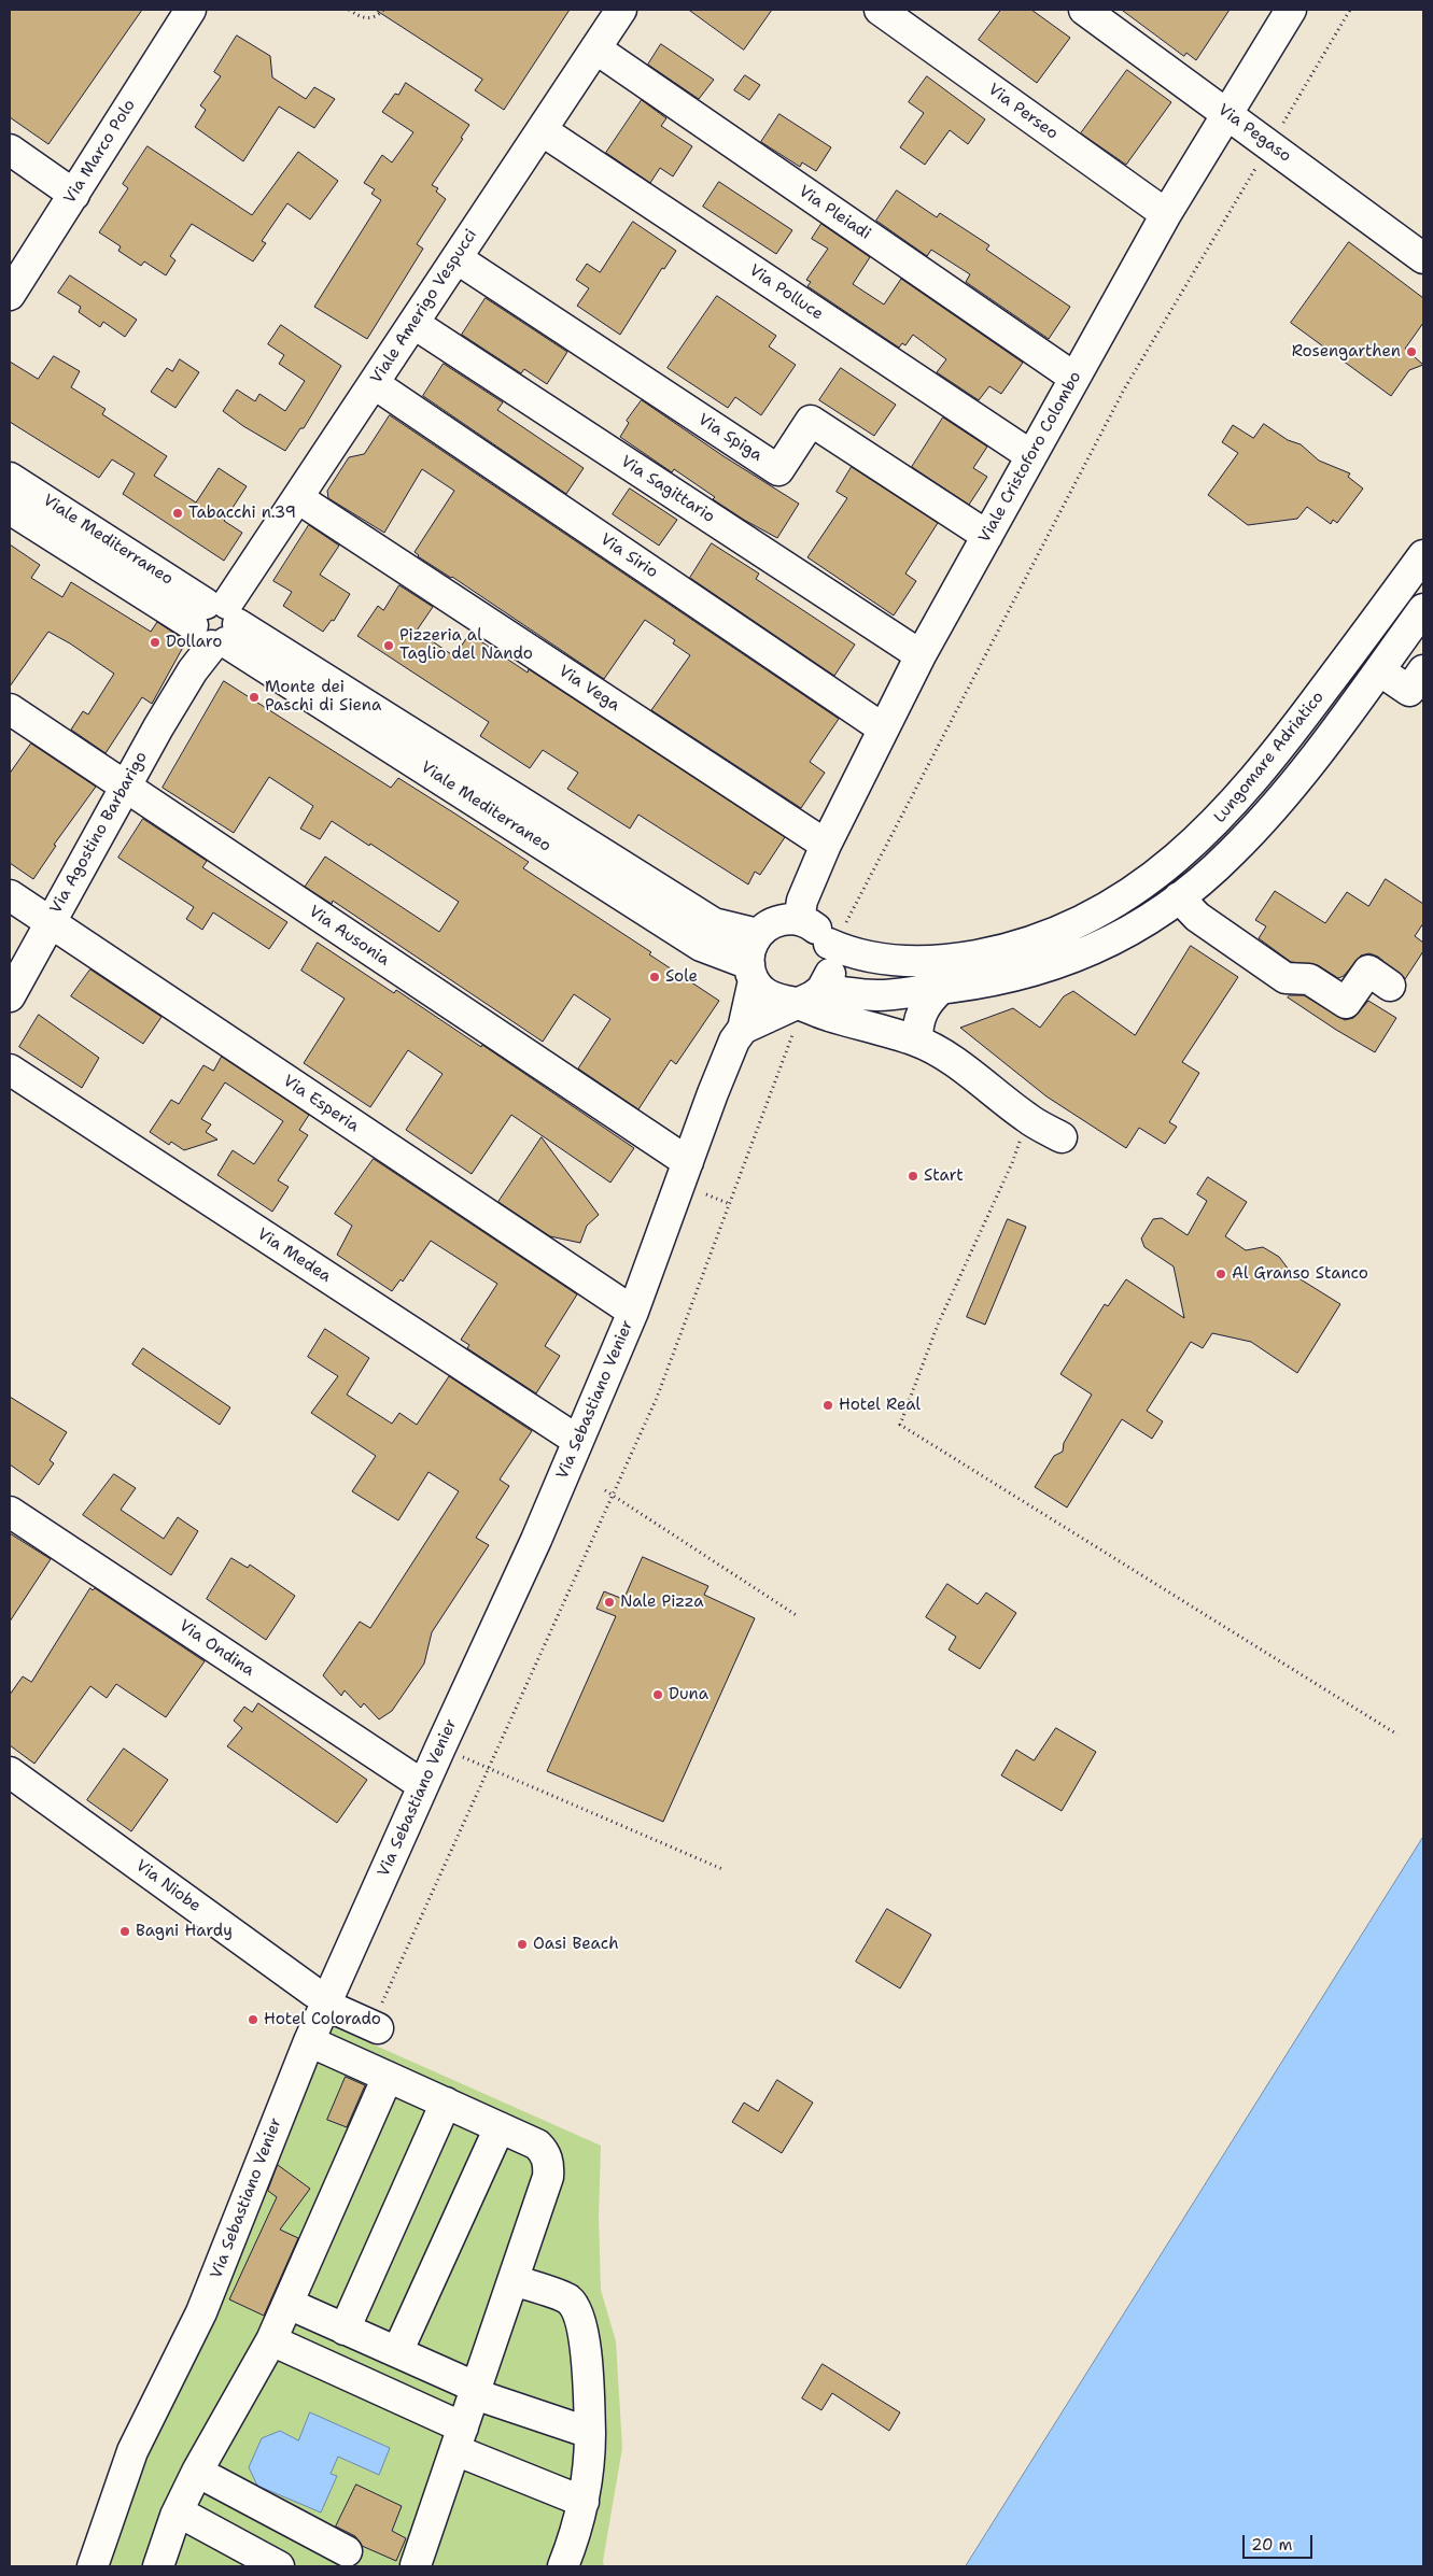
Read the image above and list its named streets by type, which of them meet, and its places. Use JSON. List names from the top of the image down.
{
  "streets": {
    "street": [
      "Via Perseo",
      "Via Pegaso",
      "Via Marco Polo",
      "Via Pleiadi",
      "Via Polluce",
      "Viale Amerigo Vespucci",
      "Via Spiga",
      "Viale Cristoforo Colombo",
      "Via Sagittario",
      "Viale Mediterraneo",
      "Via Sirio",
      "Via Vega",
      "Lungomare Adriatico",
      "Via Agostino Barbarigo",
      "Via Ausonia",
      "Via Esperia",
      "Via Medea",
      "Via Sebastiano Venier",
      "Via Ondina",
      "Via Niobe"
    ]
  },
  "crossings": [
    ["Via Perseo", "Viale Cristoforo Colombo"],
    ["Via Pegaso", "Viale Cristoforo Colombo"],
    ["Via Pleiadi", "Viale Amerigo Vespucci"],
    ["Via Pleiadi", "Viale Cristoforo Colombo"],
    ["Via Polluce", "Viale Amerigo Vespucci"],
    ["Via Polluce", "Viale Cristoforo Colombo"],
    ["Viale Amerigo Vespucci", "Via Spiga"],
    ["Viale Amerigo Vespucci", "Via Sagittario"],
    ["Viale Amerigo Vespucci", "Viale Mediterraneo"],
    ["Viale Amerigo Vespucci", "Via Sirio"],
    ["Viale Amerigo Vespucci", "Via Vega"],
    ["Viale Amerigo Vespucci", "Via Agostino Barbarigo"],
    ["Via Spiga", "Viale Cristoforo Colombo"],
    ["Viale Cristoforo Colombo", "Via Sagittario"],
    ["Viale Cristoforo Colombo", "Viale Mediterraneo"],
    ["Viale Cristoforo Colombo", "Via Sirio"],
    ["Viale Cristoforo Colombo", "Via Vega"],
    ["Viale Cristoforo Colombo", "Lungomare Adriatico"],
    ["Viale Cristoforo Colombo", "Via Sebastiano Venier"],
    ["Viale Mediterraneo", "Lungomare Adriatico"],
    ["Viale Mediterraneo", "Via Agostino Barbarigo"],
    ["Viale Mediterraneo", "Via Sebastiano Venier"],
    ["Lungomare Adriatico", "Via Sebastiano Venier"],
    ["Via Agostino Barbarigo", "Via Ausonia"],
    ["Via Agostino Barbarigo", "Via Esperia"],
    ["Via Ausonia", "Via Sebastiano Venier"],
    ["Via Esperia", "Via Sebastiano Venier"],
    ["Via Medea", "Via Sebastiano Venier"],
    ["Via Sebastiano Venier", "Via Ondina"],
    ["Via Sebastiano Venier", "Via Niobe"]
  ],
  "places": [
    "Rosengarthen",
    "Tabacchi n.39",
    "Dollaro",
    "Pizzeria al Taglio del Nando",
    "Monte dei Paschi di Siena",
    "Sole",
    "Start",
    "Al Granso Stanco",
    "Hotel Real",
    "Nale Pizza",
    "Duna",
    "Bagni Hardy",
    "Oasi Beach",
    "Hotel Colorado"
  ],
  "scale_bar": "20 m"
}
